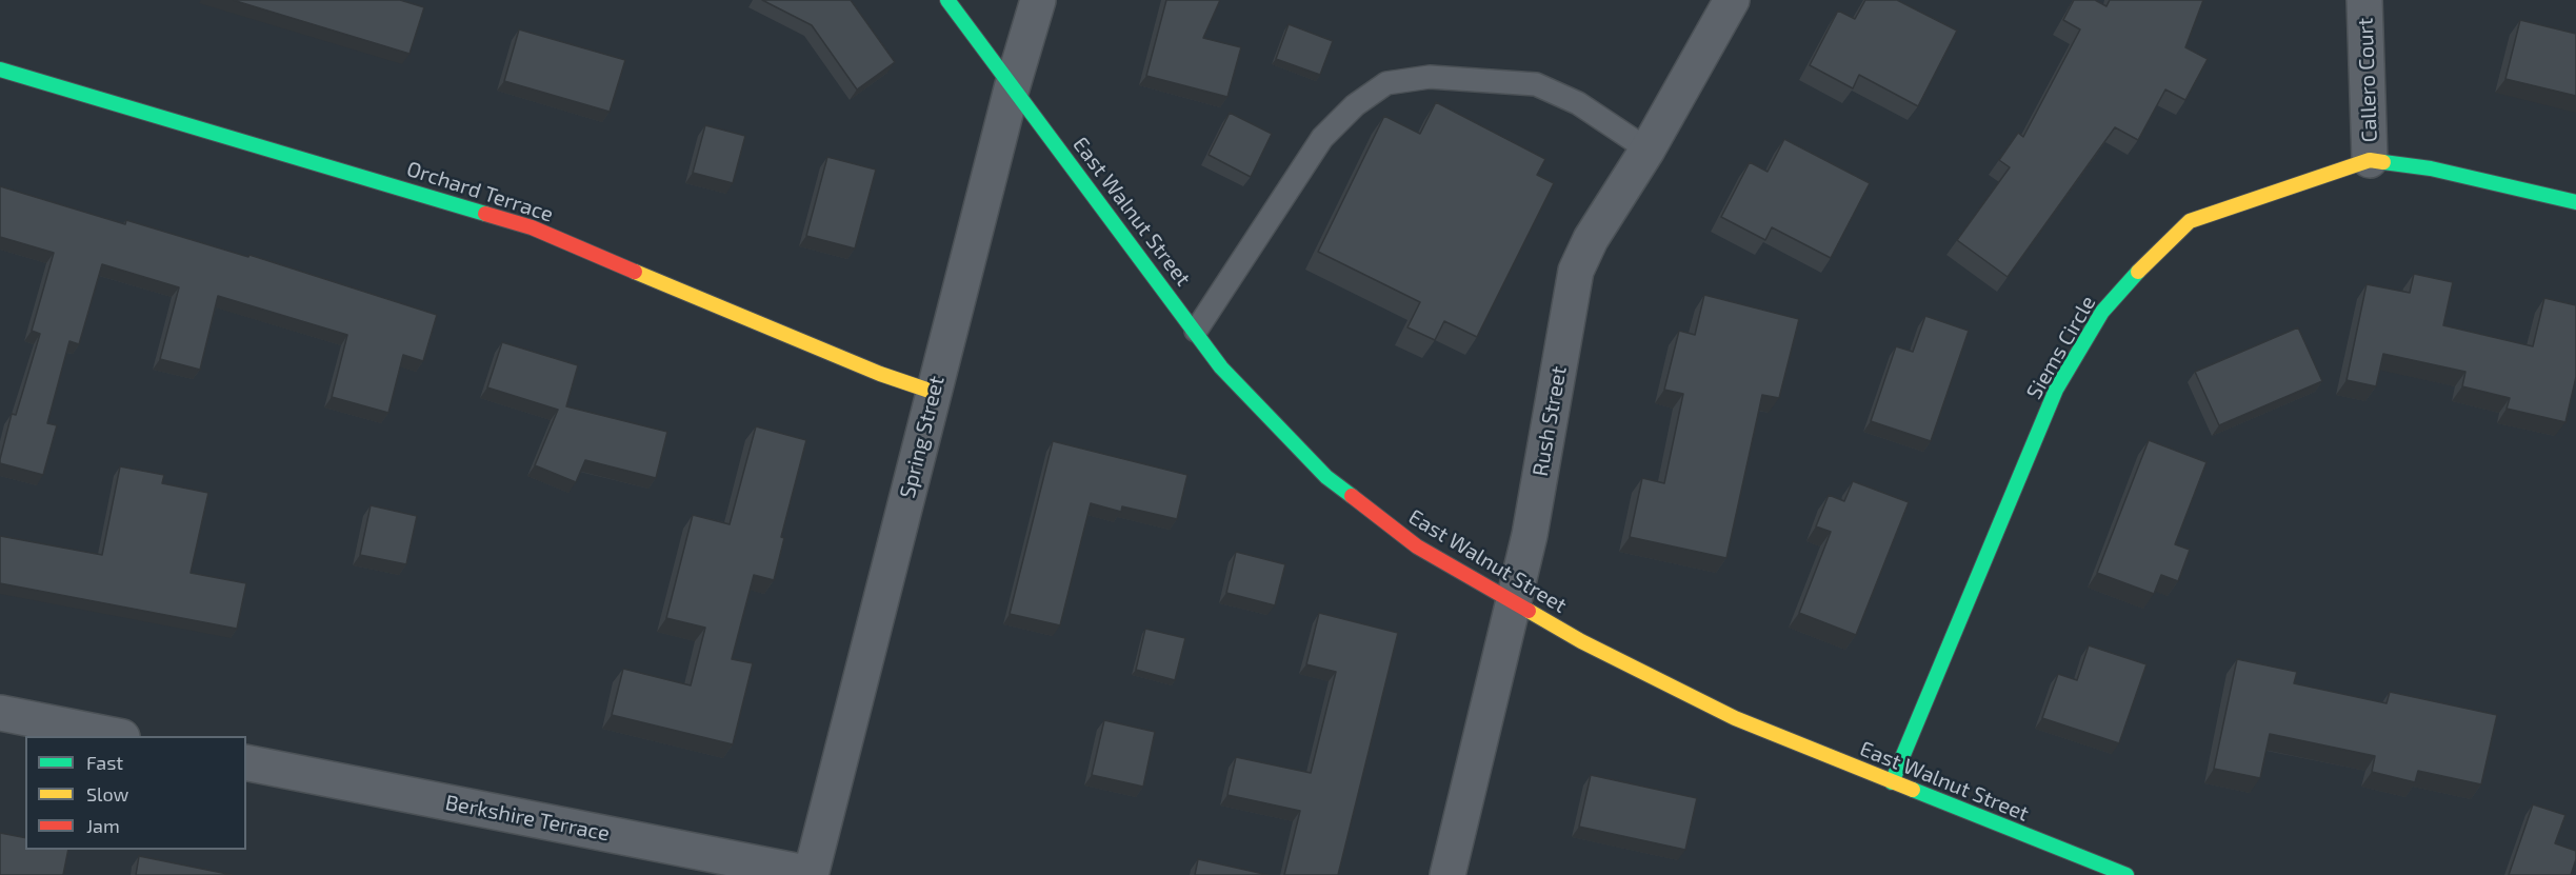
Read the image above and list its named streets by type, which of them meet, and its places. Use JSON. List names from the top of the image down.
{
  "streets": {
    "street": [
      "Callero Court",
      "Orchard Terrace",
      "East Walnut Street",
      "Siems Circle",
      "Rush Street",
      "Spring Street",
      "Berkshire Terrace"
    ]
  },
  "crossings": [
    ["Callero Court", "Siems Circle"],
    ["Orchard Terrace", "Spring Street"],
    ["East Walnut Street", "Siems Circle"],
    ["East Walnut Street", "Rush Street"],
    ["East Walnut Street", "Spring Street"],
    ["Spring Street", "Berkshire Terrace"]
  ],
  "legend": ["Fast", "Slow", "Jam"]
}
